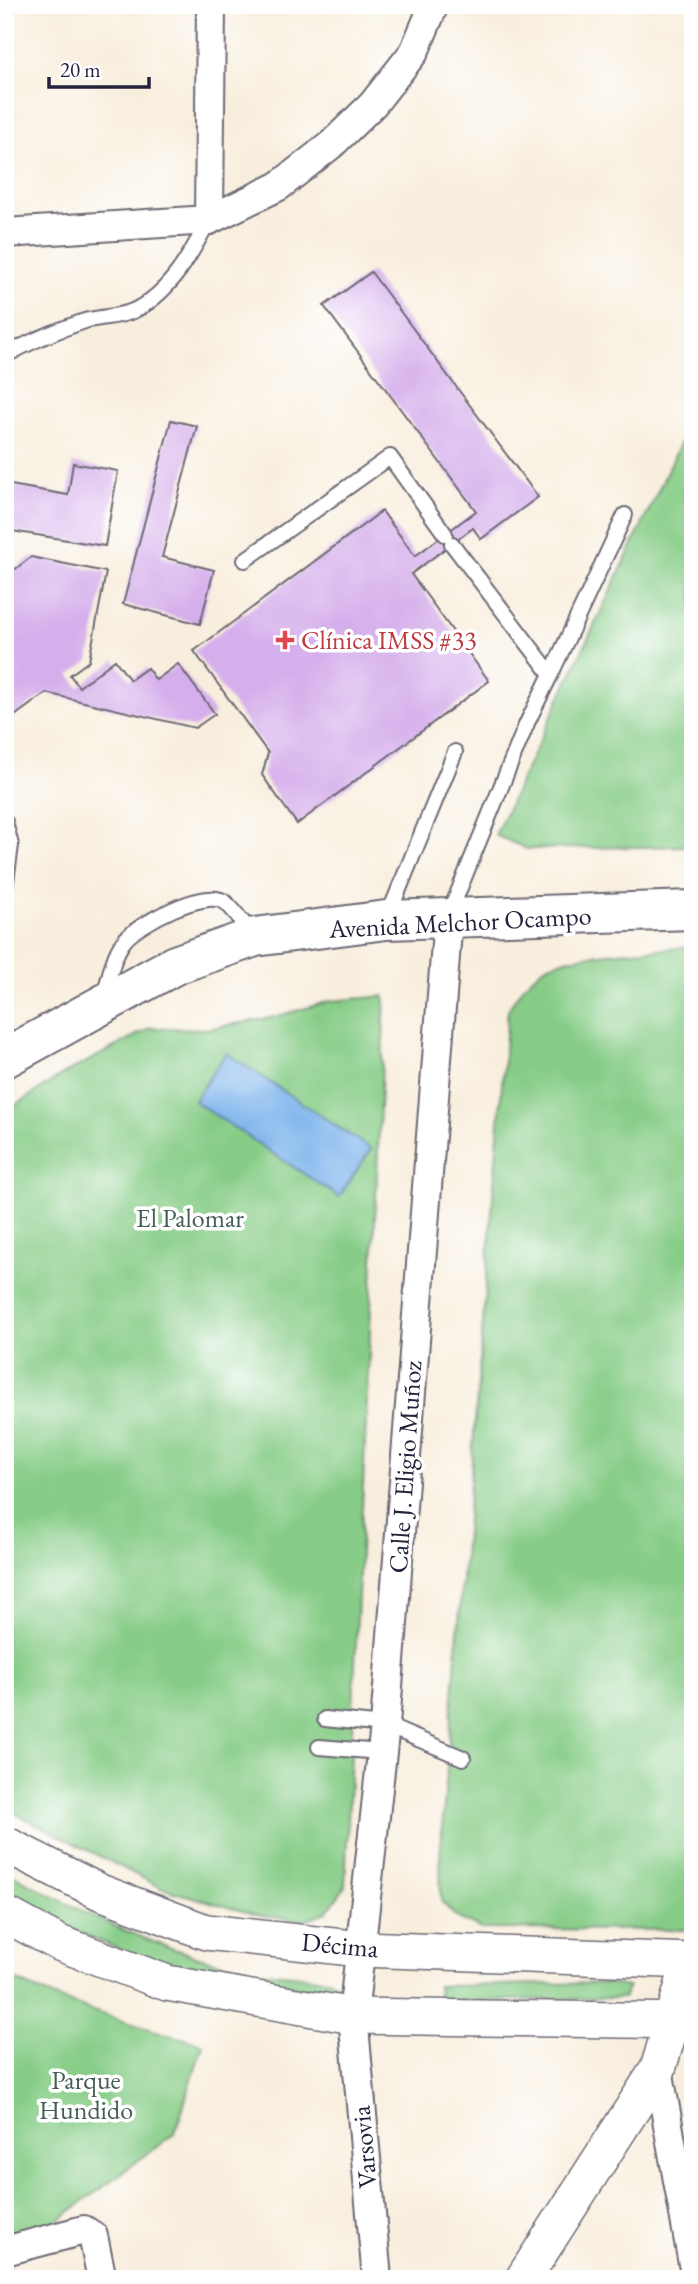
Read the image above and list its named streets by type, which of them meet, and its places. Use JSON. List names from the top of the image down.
{
  "streets": {
    "main road": ["Avenida Melchor Ocampo"],
    "street": ["Calle J. Eligio Muñoz", "Décima", "Varsovia"]
  },
  "crossings": [
    ["Avenida Melchor Ocampo", "Calle J. Eligio Muñoz"],
    ["Calle J. Eligio Muñoz", "Décima"],
    ["Calle J. Eligio Muñoz", "Varsovia"]
  ],
  "parks": ["El Palomar", "Parque Hundido"],
  "places": {
    "health": ["Clínica IMSS #33"]
  },
  "scale_bar": "20 m"
}
